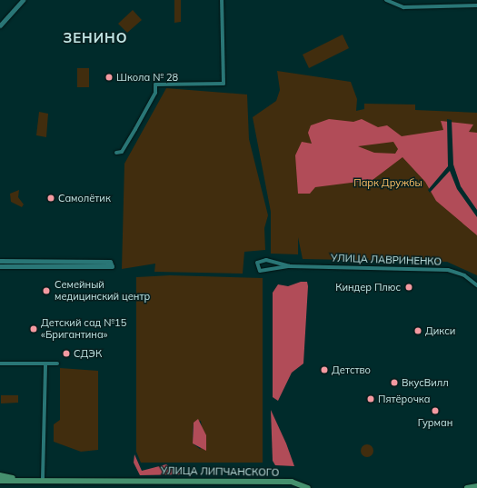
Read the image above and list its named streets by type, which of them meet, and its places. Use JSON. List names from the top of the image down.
{
  "streets": {
    "main road": ["УЛИЦА ЛИПЧАНСКОГО"],
    "street": ["УЛИЦА ЛАВРИНЕНКО"]
  },
  "districts": ["ЗЕНИНО"],
  "parks": ["Парк Дружбы"],
  "places": [
    "Школа № 28",
    "Самолётик",
    "Киндер Плюс",
    "Семейный медицинский центр",
    "Детский сад №15 «Бригантина»",
    "Дикси",
    "СДЭК",
    "Детство",
    "ВкусВилл",
    "Пятёрочка",
    "Гурман"
  ]
}
